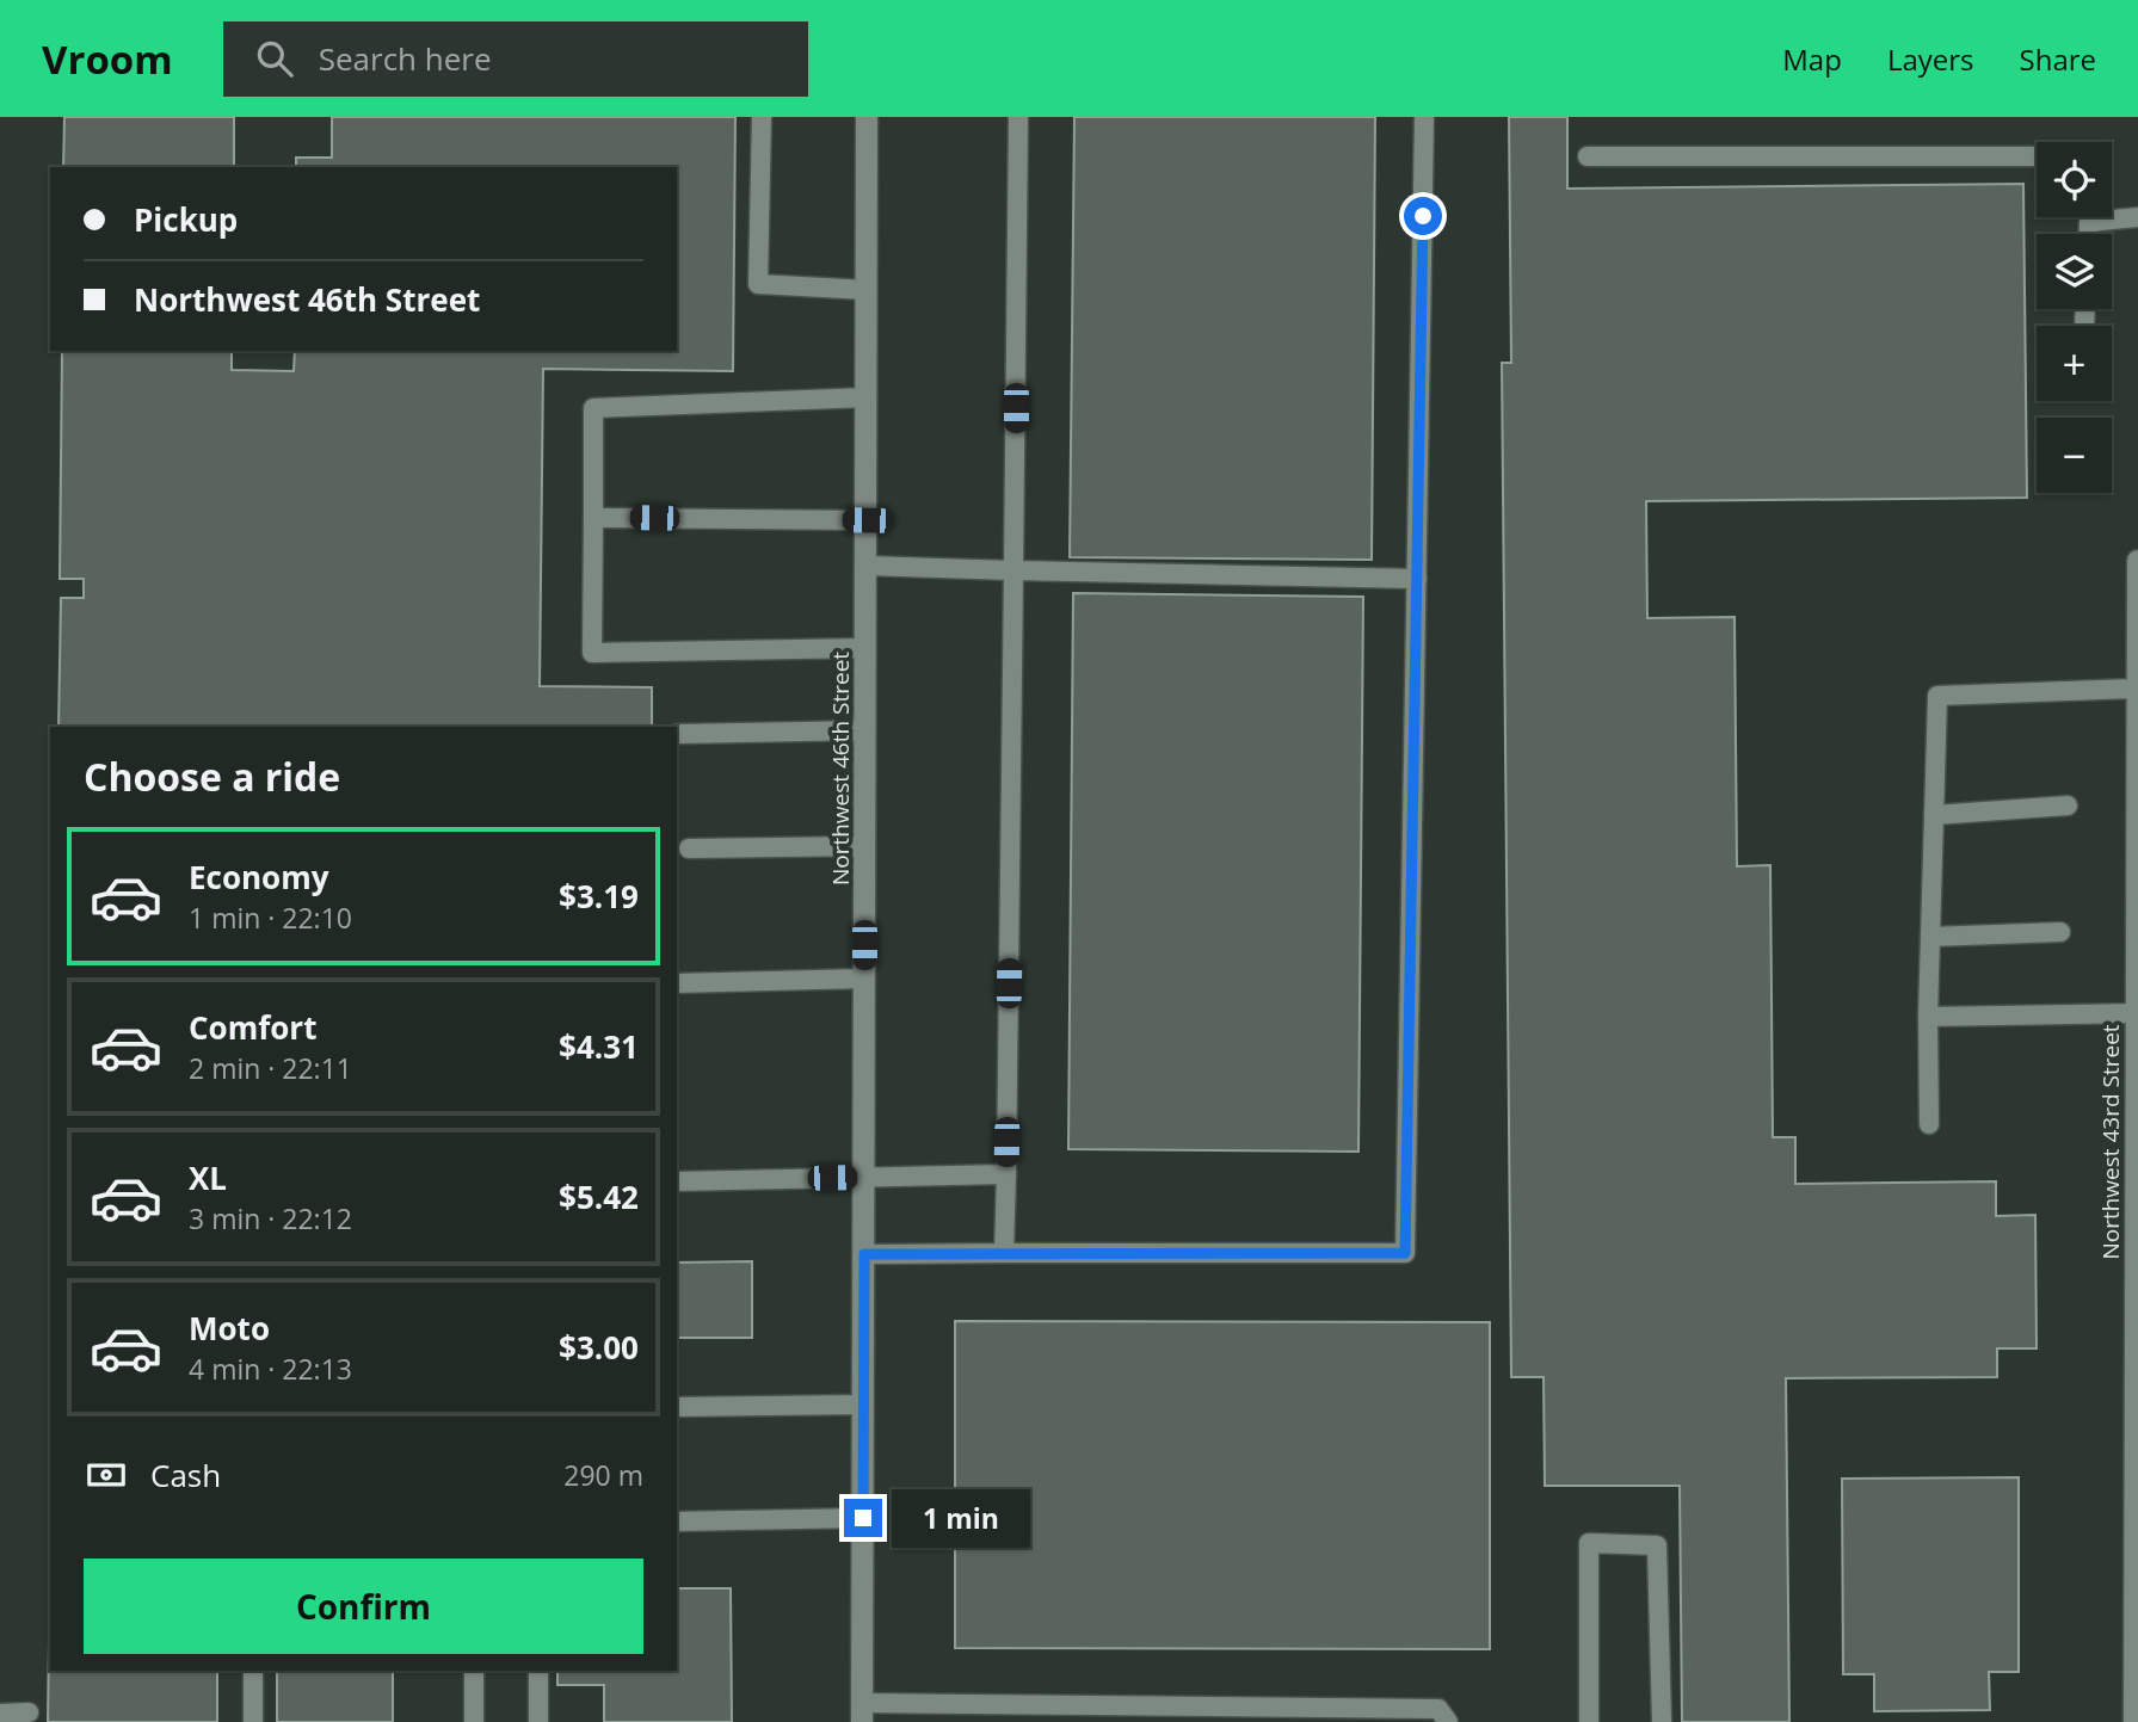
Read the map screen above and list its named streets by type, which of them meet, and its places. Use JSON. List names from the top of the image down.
{
  "streets": {
    "street": ["Northwest 46th Street", "Northwest 43rd Street"]
  },
  "page": {
    "header": "Vroom",
    "search": "Search here",
    "nav": ["Map", "Layers", "Share"],
    "map_buttons": ["+", "−"],
    "banner": ["Pickup", "Northwest 46th Street"],
    "heading": "Choose a ride",
    "list": [
      {
        "name": "Economy",
        "note": "1 min · 22:10",
        "value": "$3.19"
      },
      {
        "name": "Comfort",
        "note": "2 min · 22:11",
        "value": "$4.31"
      },
      {
        "name": "XL",
        "note": "3 min · 22:12",
        "value": "$5.42"
      },
      {
        "name": "Moto",
        "note": "4 min · 22:13",
        "value": "$3.00"
      }
    ],
    "pay": ["Cash", "290 m"],
    "bubble": "1 min",
    "buttons": "Confirm"
  }
}
